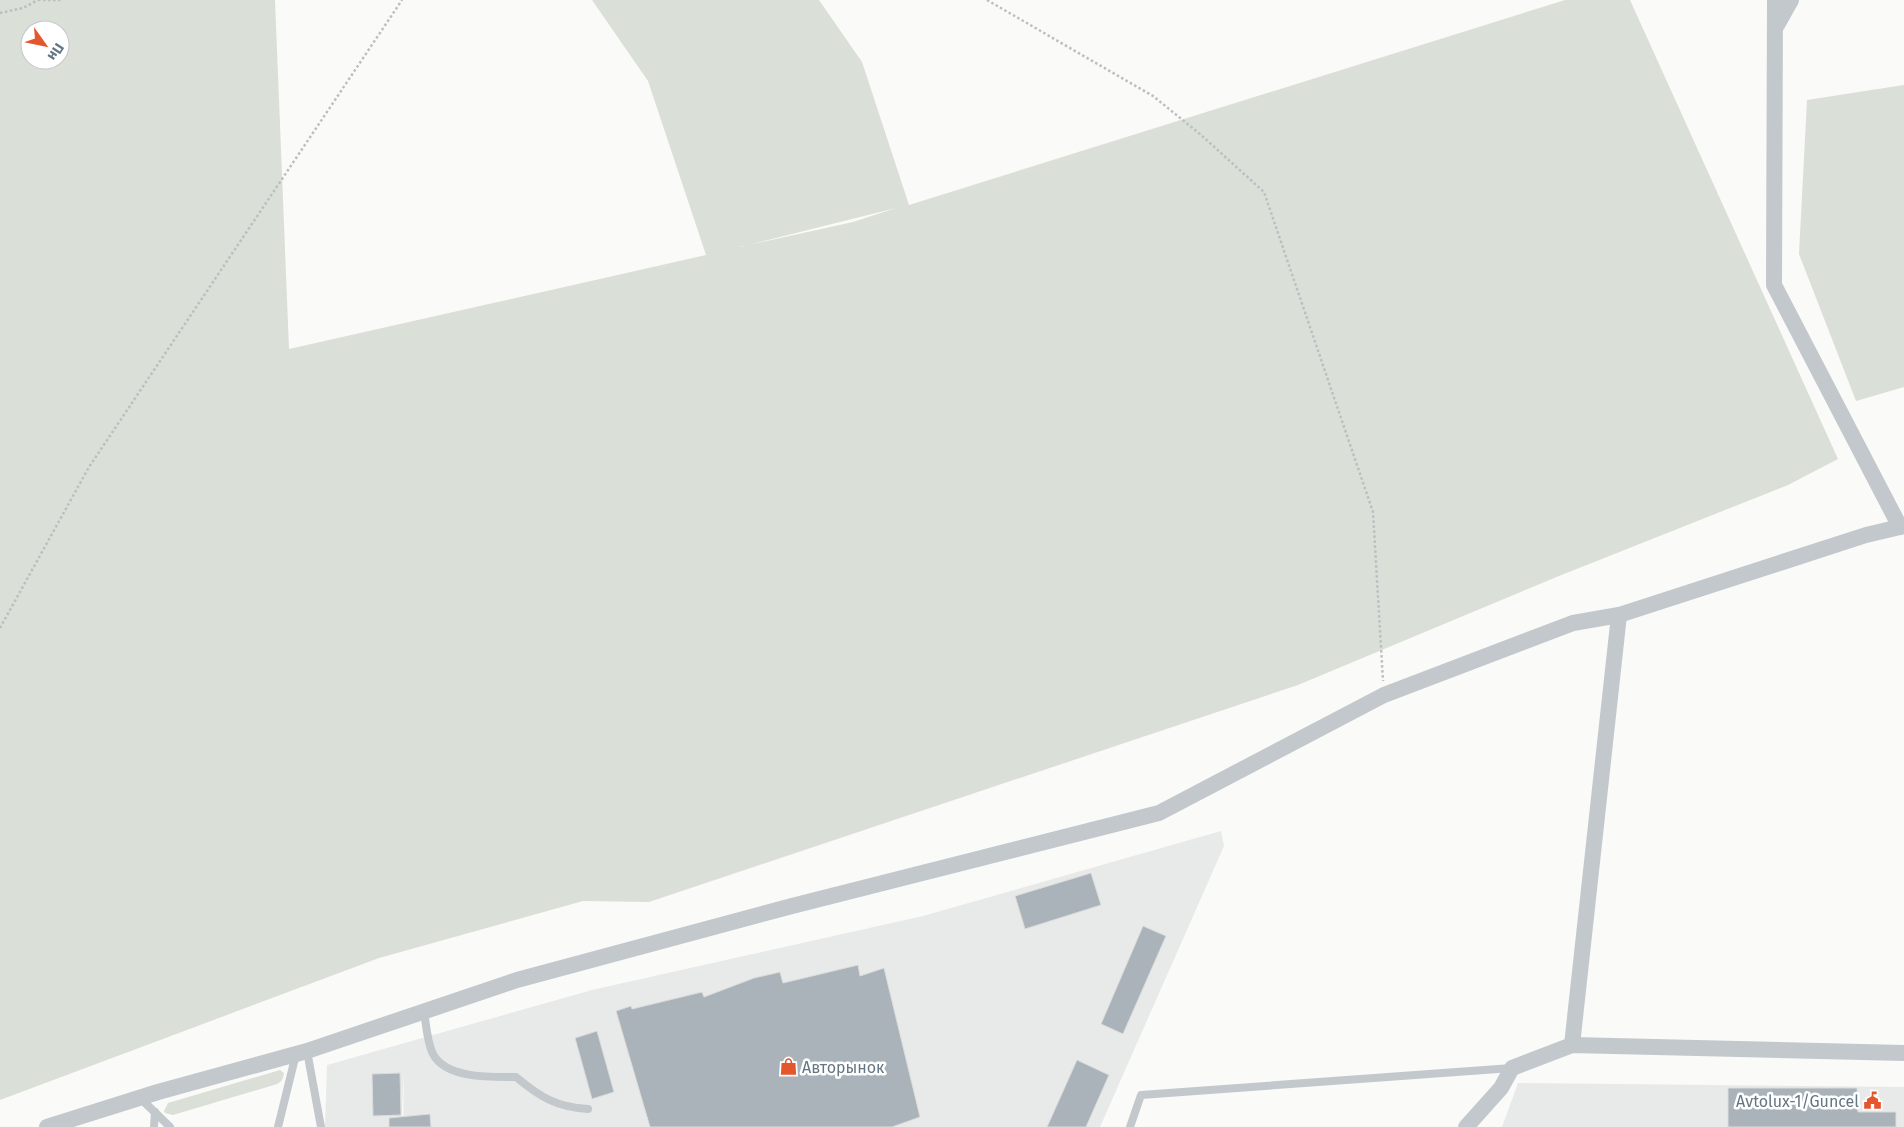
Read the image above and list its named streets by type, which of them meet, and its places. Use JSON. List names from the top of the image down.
{
  "places": {
    "shop": ["Авторынок"],
    "public building": ["Avtolux-1/Guncel"]
  },
  "north": "bottom right"
}
